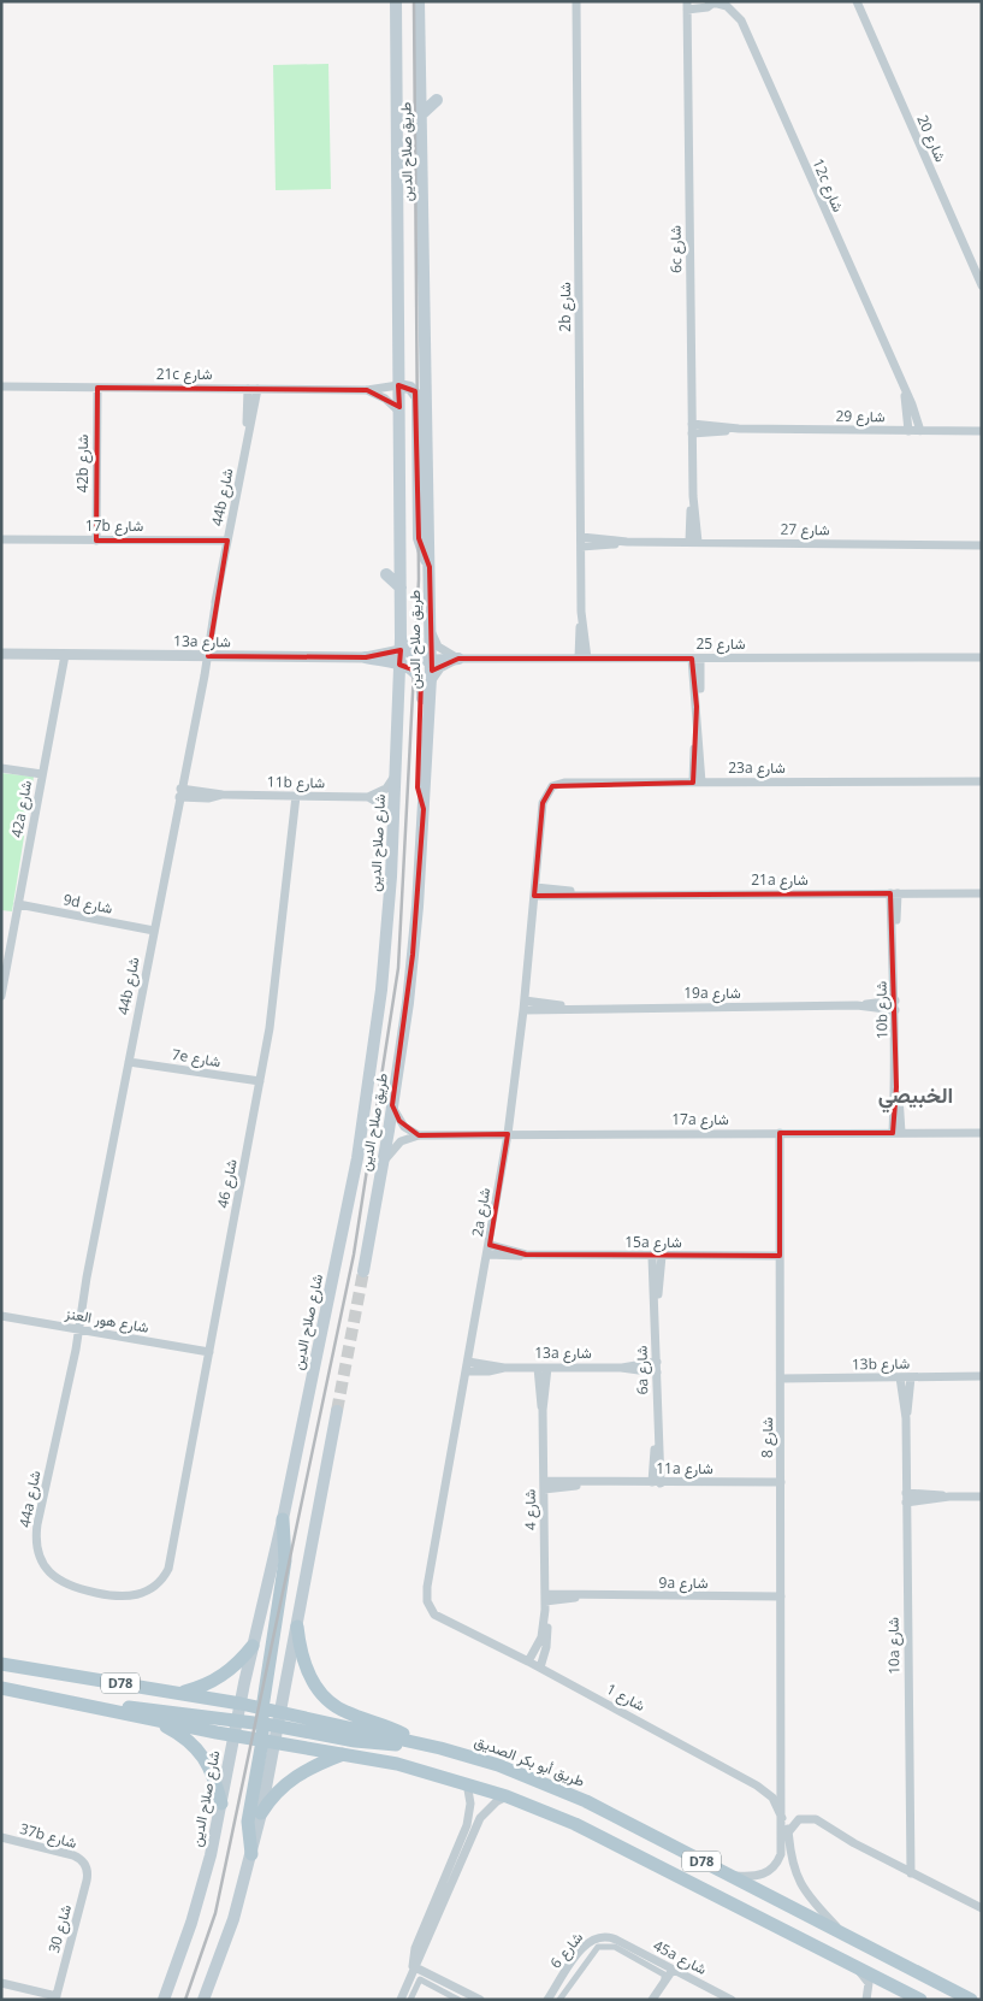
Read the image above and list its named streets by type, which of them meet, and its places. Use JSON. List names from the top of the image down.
{
  "streets": {
    "main road": [
      "طريق صلاح الدين",
      "شارع صلاح الدين",
      "D78",
      "طريق أبو بكر الصديق"
    ],
    "street": [
      "شارع 20",
      "12c شارع",
      "6c شارع",
      "2b شارع",
      "21c شارع",
      "شارع 29",
      "42b شارع",
      "44b شارع",
      "17b شارع",
      "شارع 27",
      "13a شارع",
      "شارع 25",
      "23a شارع",
      "11b شارع",
      "42a شارع",
      "21a شارع",
      "9d شارع",
      "19a شارع",
      "10b شارع",
      "7e شارع",
      "17a شارع",
      "شارع 46",
      "2a شارع",
      "15a شارع",
      "شارع هور العنز",
      "13b شارع",
      "6a شارع",
      "شارع 8",
      "11a شارع",
      "44a شارع",
      "شارع 4",
      "9a شارع",
      "10a شارع",
      "شارع 1",
      "37b شارع",
      "شارع 30",
      "شارع 6",
      "45a شارع"
    ]
  },
  "crossings": [
    ["طريق صلاح الدين", "21c شارع"],
    ["طريق صلاح الدين", "13a شارع"],
    ["طريق صلاح الدين", "شارع صلاح الدين"],
    ["طريق صلاح الدين", "17a شارع"],
    ["12c شارع", "6c شارع"],
    ["12c شارع", "شارع 29"],
    ["6c شارع", "شارع 29"],
    ["6c شارع", "شارع 27"],
    ["2b شارع", "شارع 27"],
    ["2b شارع", "شارع 25"],
    ["21c شارع", "42b شارع"],
    ["21c شارع", "44b شارع"],
    ["42b شارع", "17b شارع"],
    ["44b شارع", "17b شارع"],
    ["44b شارع", "13a شارع"],
    ["44b شارع", "11b شارع"],
    ["44b شارع", "9d شارع"],
    ["44b شارع", "7e شارع"],
    ["44b شارع", "شارع هور العنز"],
    ["44b شارع", "44a شارع"],
    ["13a شارع", "42a شارع"],
    ["13a شارع", "شارع صلاح الدين"],
    ["13a شارع", "2a شارع"],
    ["13a شارع", "6a شارع"],
    ["13a شارع", "شارع 4"],
    ["23a شارع", "2a شارع"],
    ["11b شارع", "شارع 46"],
    ["42a شارع", "9d شارع"],
    ["شارع صلاح الدين", "D78"],
    ["21a شارع", "10b شارع"],
    ["21a شارع", "2a شارع"],
    ["19a شارع", "10b شارع"],
    ["19a شارع", "2a شارع"],
    ["10b شارع", "17a شارع"],
    ["7e شارع", "شارع 46"],
    ["17a شارع", "2a شارع"],
    ["17a شارع", "شارع 8"],
    ["شارع 46", "شارع هور العنز"],
    ["شارع 46", "44a شارع"],
    ["2a شارع", "15a شارع"],
    ["2a شارع", "شارع 1"],
    ["15a شارع", "6a شارع"],
    ["15a شارع", "شارع 8"],
    ["شارع هور العنز", "44a شارع"],
    ["13b شارع", "شارع 8"],
    ["13b شارع", "10a شارع"],
    ["6a شارع", "11a شارع"],
    ["شارع 8", "11a شارع"],
    ["شارع 8", "9a شارع"],
    ["شارع 8", "شارع 1"],
    ["شارع 8", "طريق أبو بكر الصديق"],
    ["11a شارع", "شارع 4"],
    ["شارع 4", "9a شارع"],
    ["شارع 4", "شارع 1"],
    ["37b شارع", "شارع 30"],
    ["شارع 6", "45a شارع"]
  ],
  "districts": ["الخبيصي"]
}
